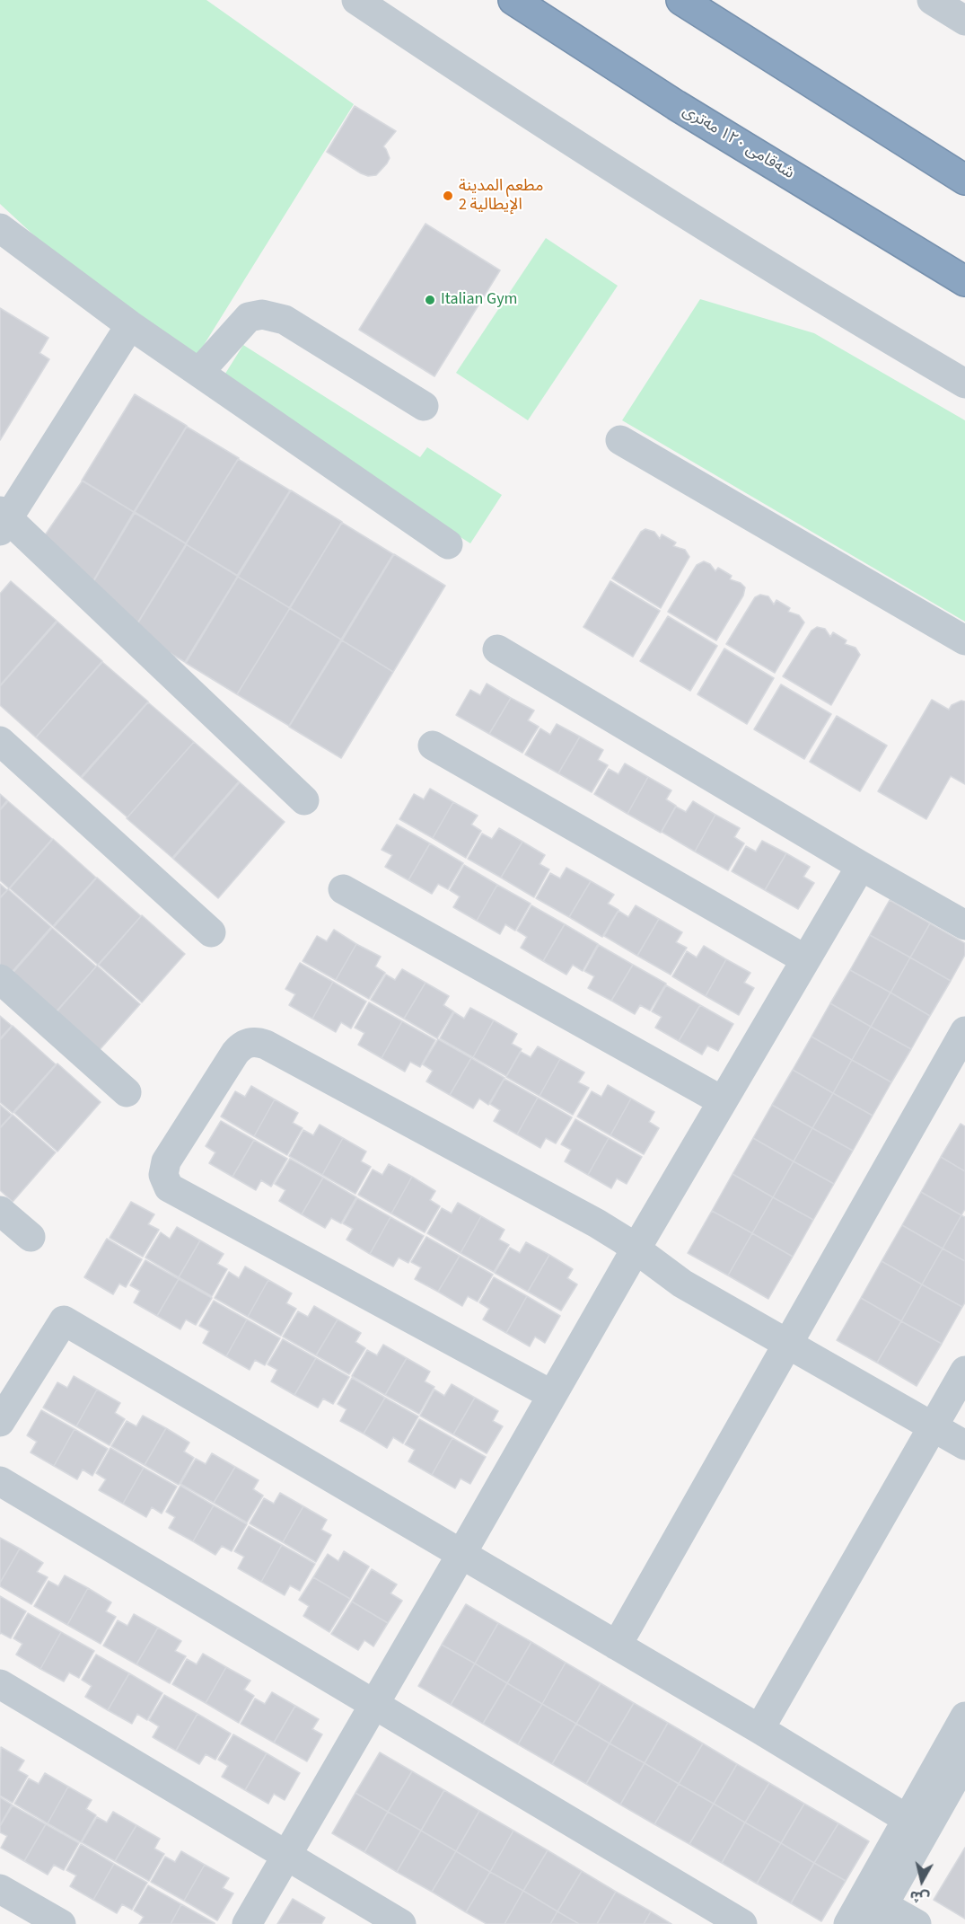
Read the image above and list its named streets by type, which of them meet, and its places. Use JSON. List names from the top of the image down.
{
  "streets": {
    "highway": ["شەقامی ١٢٠ مەتری"]
  },
  "places": ["مطعم المدينة الإيطالية 2", "Italian Gym"],
  "north": "bottom"
}
